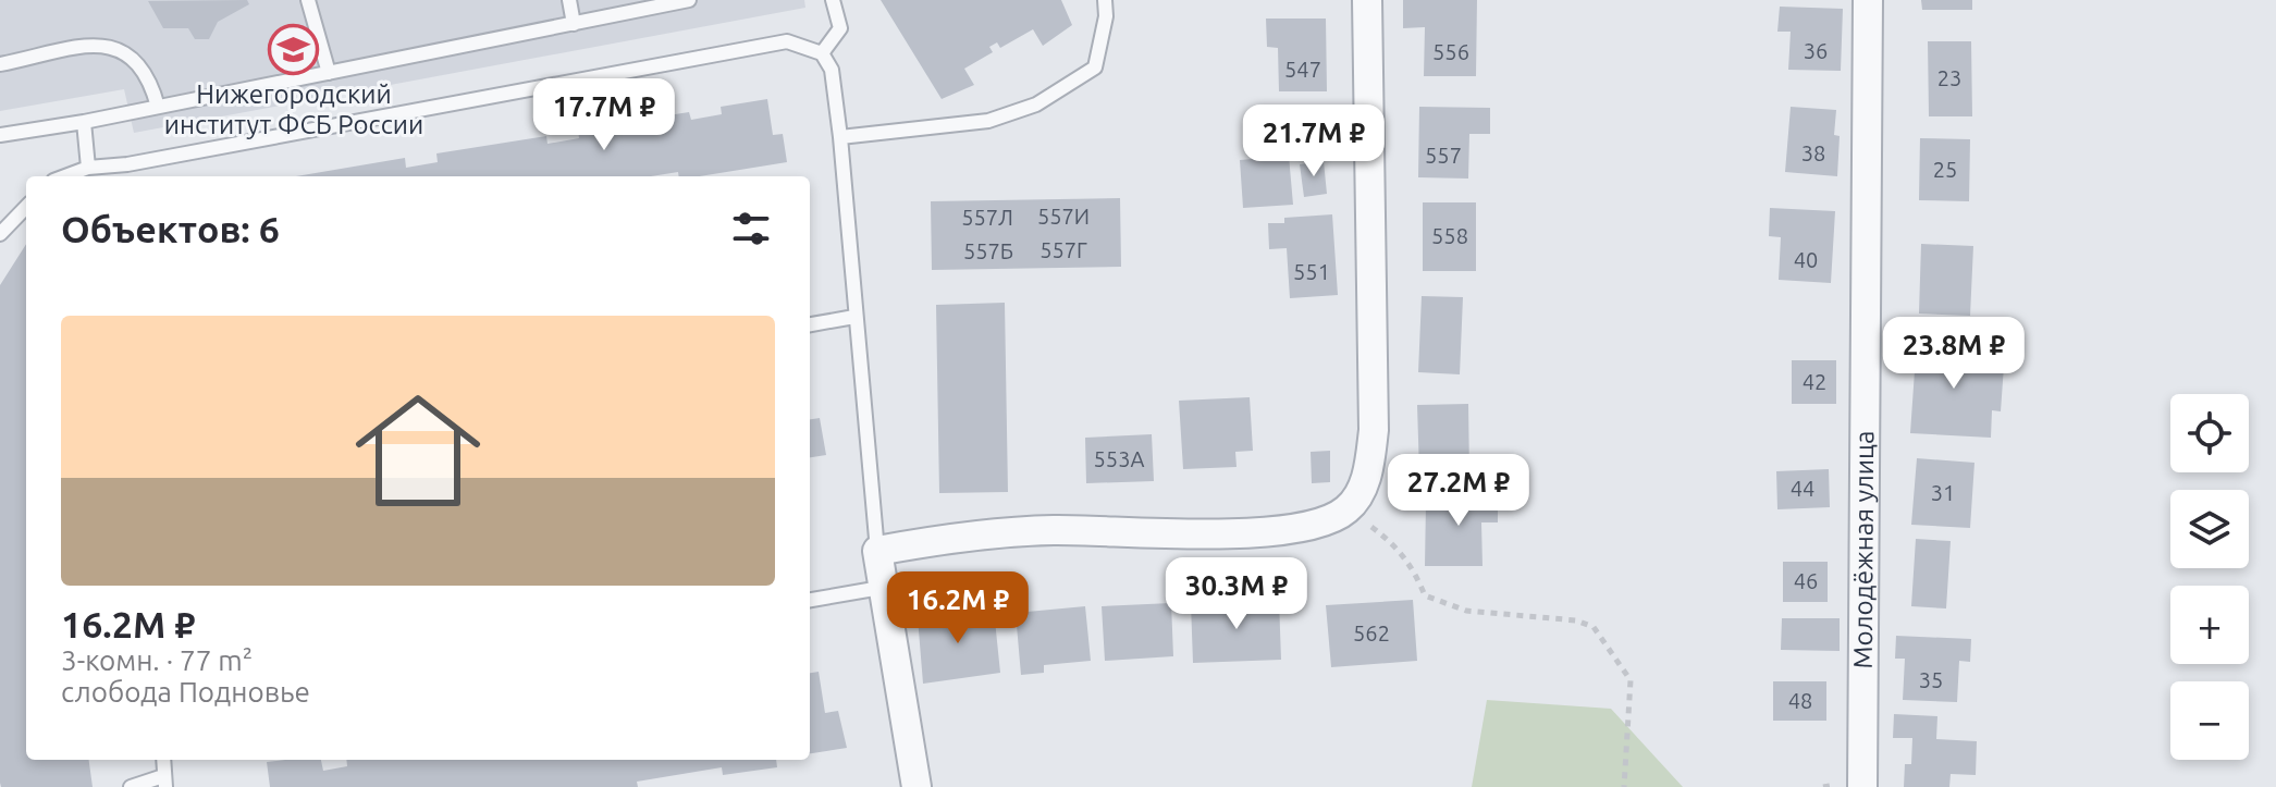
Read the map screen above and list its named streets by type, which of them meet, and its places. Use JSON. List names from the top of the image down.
{
  "streets": {
    "street": ["Молодёжная улица"]
  },
  "places": {
    "school or university": ["Нижегородский институт ФСБ России"]
  },
  "house_numbers": [
    "36",
    "556",
    "547",
    "23",
    "38",
    "557",
    "25",
    "557И",
    "557Л",
    "558",
    "557Г",
    "557Б",
    "40",
    "551",
    "42",
    "553А",
    "44",
    "31",
    "46",
    "562",
    "35",
    "48"
  ],
  "page": {
    "price": [
      "17.7M ₽",
      "21.7M ₽",
      "23.8M ₽",
      "27.2M ₽",
      "30.3M ₽",
      "16.2M ₽"
    ],
    "heading": "Объектов: 6",
    "list": [
      {
        "name": "16.2M ₽",
        "note": "3-комн. · 77 m² · слобода Подновье"
      }
    ],
    "map_buttons": ["+", "−"]
  }
}
